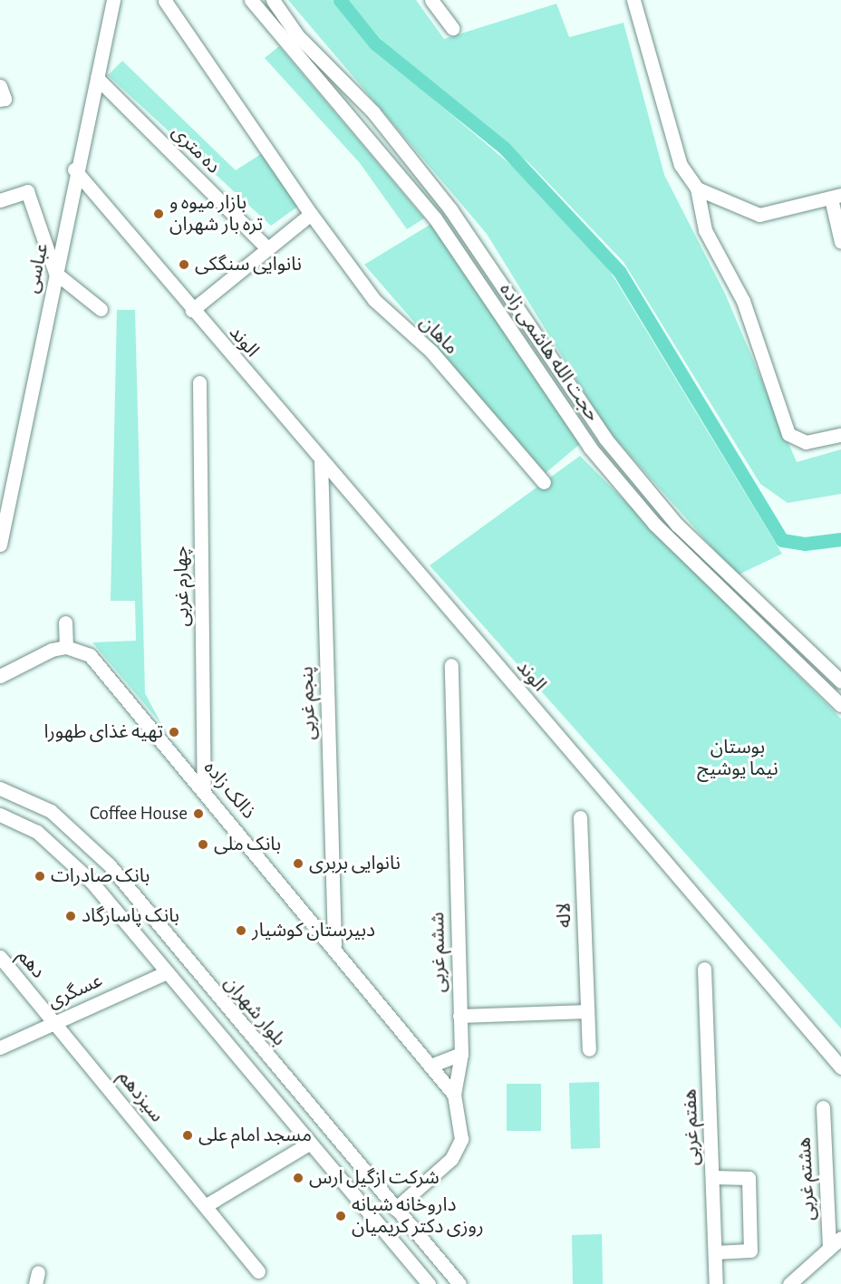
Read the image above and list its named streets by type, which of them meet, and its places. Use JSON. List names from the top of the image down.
{
  "streets": {
    "street": [
      "ده متری",
      "عباسی",
      "ماهان",
      "الوند",
      "حجت الله هاشمی زاده",
      "چهارم غربی",
      "پنجم غربی",
      "ذالک زاده",
      "لاله",
      "ششم غربی",
      "دهم",
      "عسگری",
      "بلوار شهران",
      "سیزدهم",
      "هفتم غربی",
      "هشتم غربی"
    ]
  },
  "crossings": [
    ["ده متری", "عباسی"],
    ["عباسی", "الوند"],
    ["الوند", "پنجم غربی"],
    ["چهارم غربی", "ذالک زاده"],
    ["پنجم غربی", "ذالک زاده"],
    ["ذالک زاده", "ششم غربی"],
    ["ششم غربی", "بلوار شهران"],
    ["دهم", "عسگری"],
    ["دهم", "سیزدهم"],
    ["عسگری", "سیزدهم"]
  ],
  "parks": ["بوستان نیما یوشیج"],
  "places": [
    "بازار میوه و تره بار شهران",
    "نانوایی سنگکی",
    "تهیه غذای طهورا",
    "Coffee House",
    "بانک ملی",
    "نانوایی بربری",
    "بانک صادرات",
    "بانک پاسارگاد",
    "دبیرستان کوشیار",
    "مسجد امام علی",
    "شرکت ازگیل ارس",
    "داروخانه شبانه روزی دکتر کریمیان"
  ]
}
